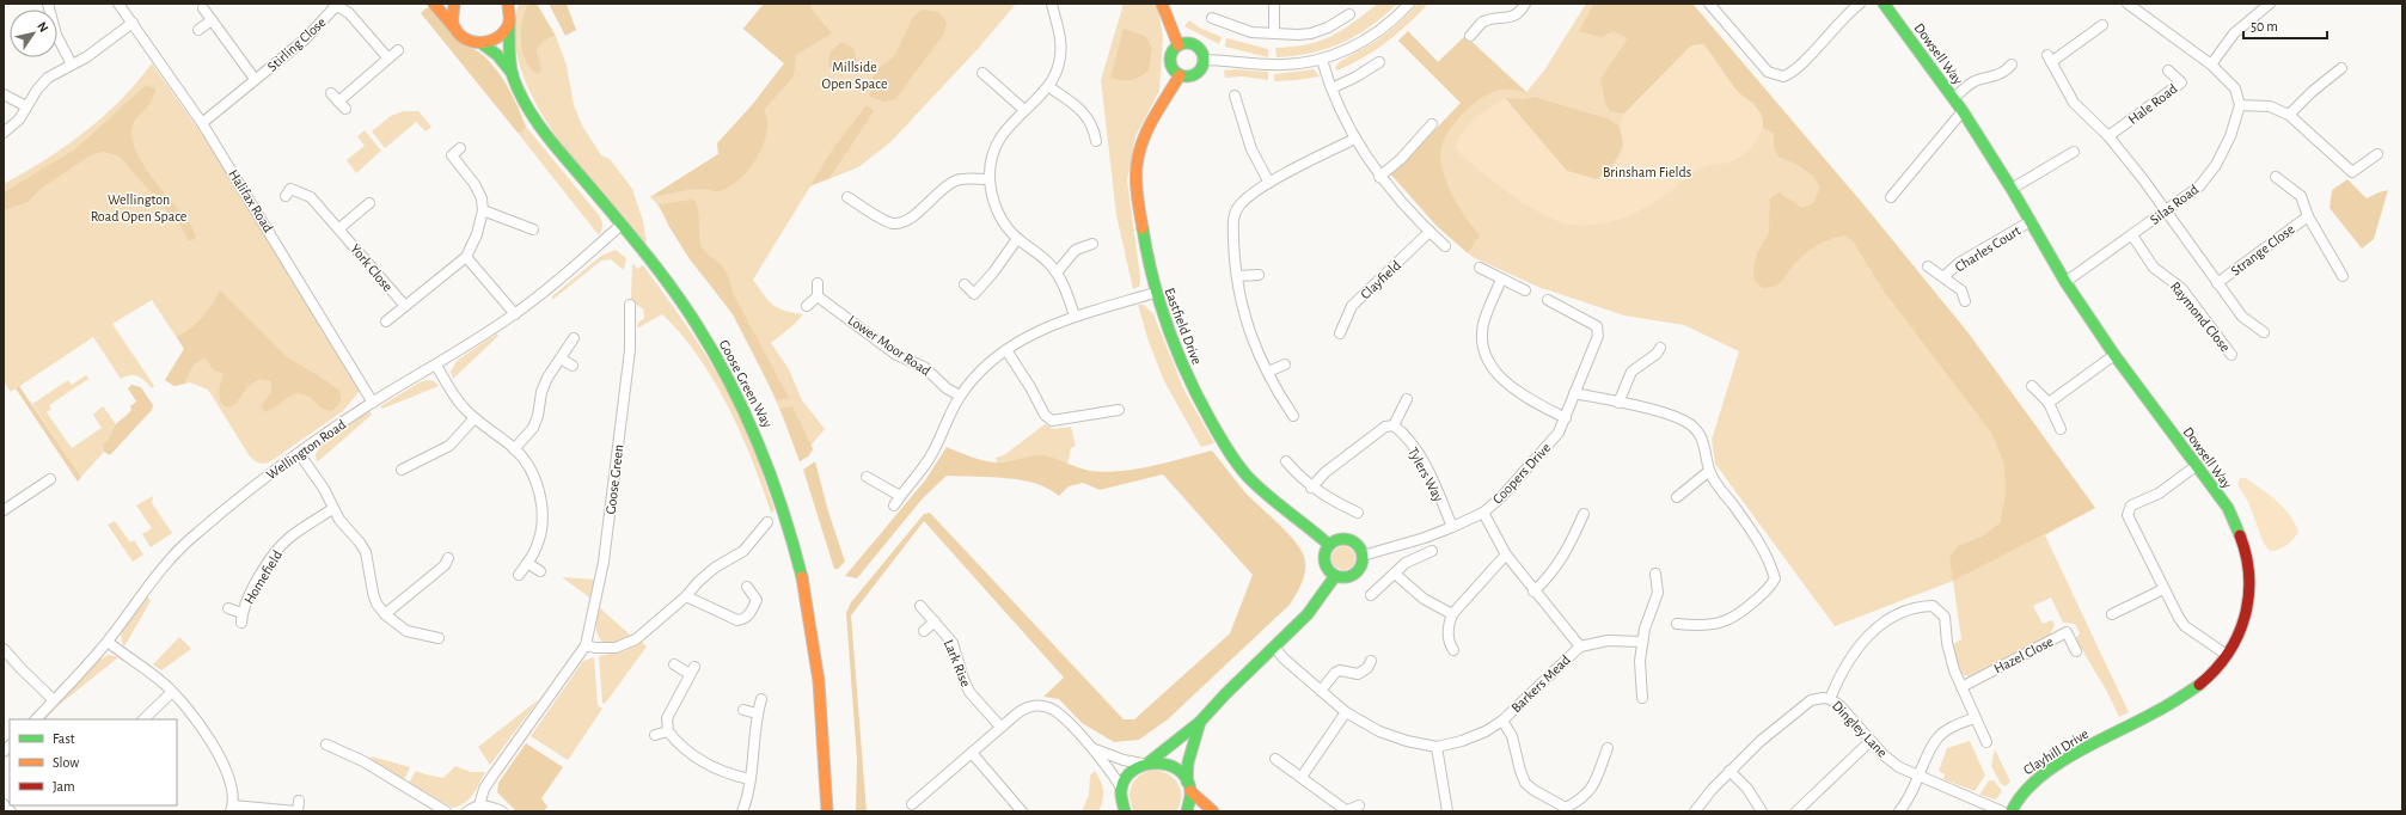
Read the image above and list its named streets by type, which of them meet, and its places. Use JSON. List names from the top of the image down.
{
  "streets": {
    "street": [
      "Stirling Close",
      "Dowsell Way",
      "Hale Road",
      "Halifax Road",
      "Silas Road",
      "Charles Court",
      "Strange Close",
      "York Close",
      "Clayfield",
      "Raymond Close",
      "Eastfield Drive",
      "Lower Moor Road",
      "Goose Green Way",
      "Wellington Road",
      "Coopers Drive",
      "Tylers Way",
      "Goose Green",
      "Homefield",
      "Hazel Close",
      "Lark Rise",
      "Barkers Mead",
      "Dingley Lane",
      "Clayhill Drive"
    ]
  },
  "crossings": [
    ["Stirling Close", "Halifax Road"],
    ["Dowsell Way", "Silas Road"],
    ["Dowsell Way", "Charles Court"],
    ["Dowsell Way", "Clayhill Drive"],
    ["Halifax Road", "Wellington Road"],
    ["Silas Road", "Strange Close"],
    ["Silas Road", "Raymond Close"],
    ["Eastfield Drive", "Coopers Drive"],
    ["Goose Green Way", "Wellington Road"],
    ["Coopers Drive", "Tylers Way"],
    ["Coopers Drive", "Barkers Mead"]
  ],
  "parks": ["Millside Open Space", "Brinsham Fields", "Wellington Road Open Space"],
  "legend": ["Fast", "Slow", "Jam"],
  "scale_bar": "50 m",
  "north": "top right"
}
